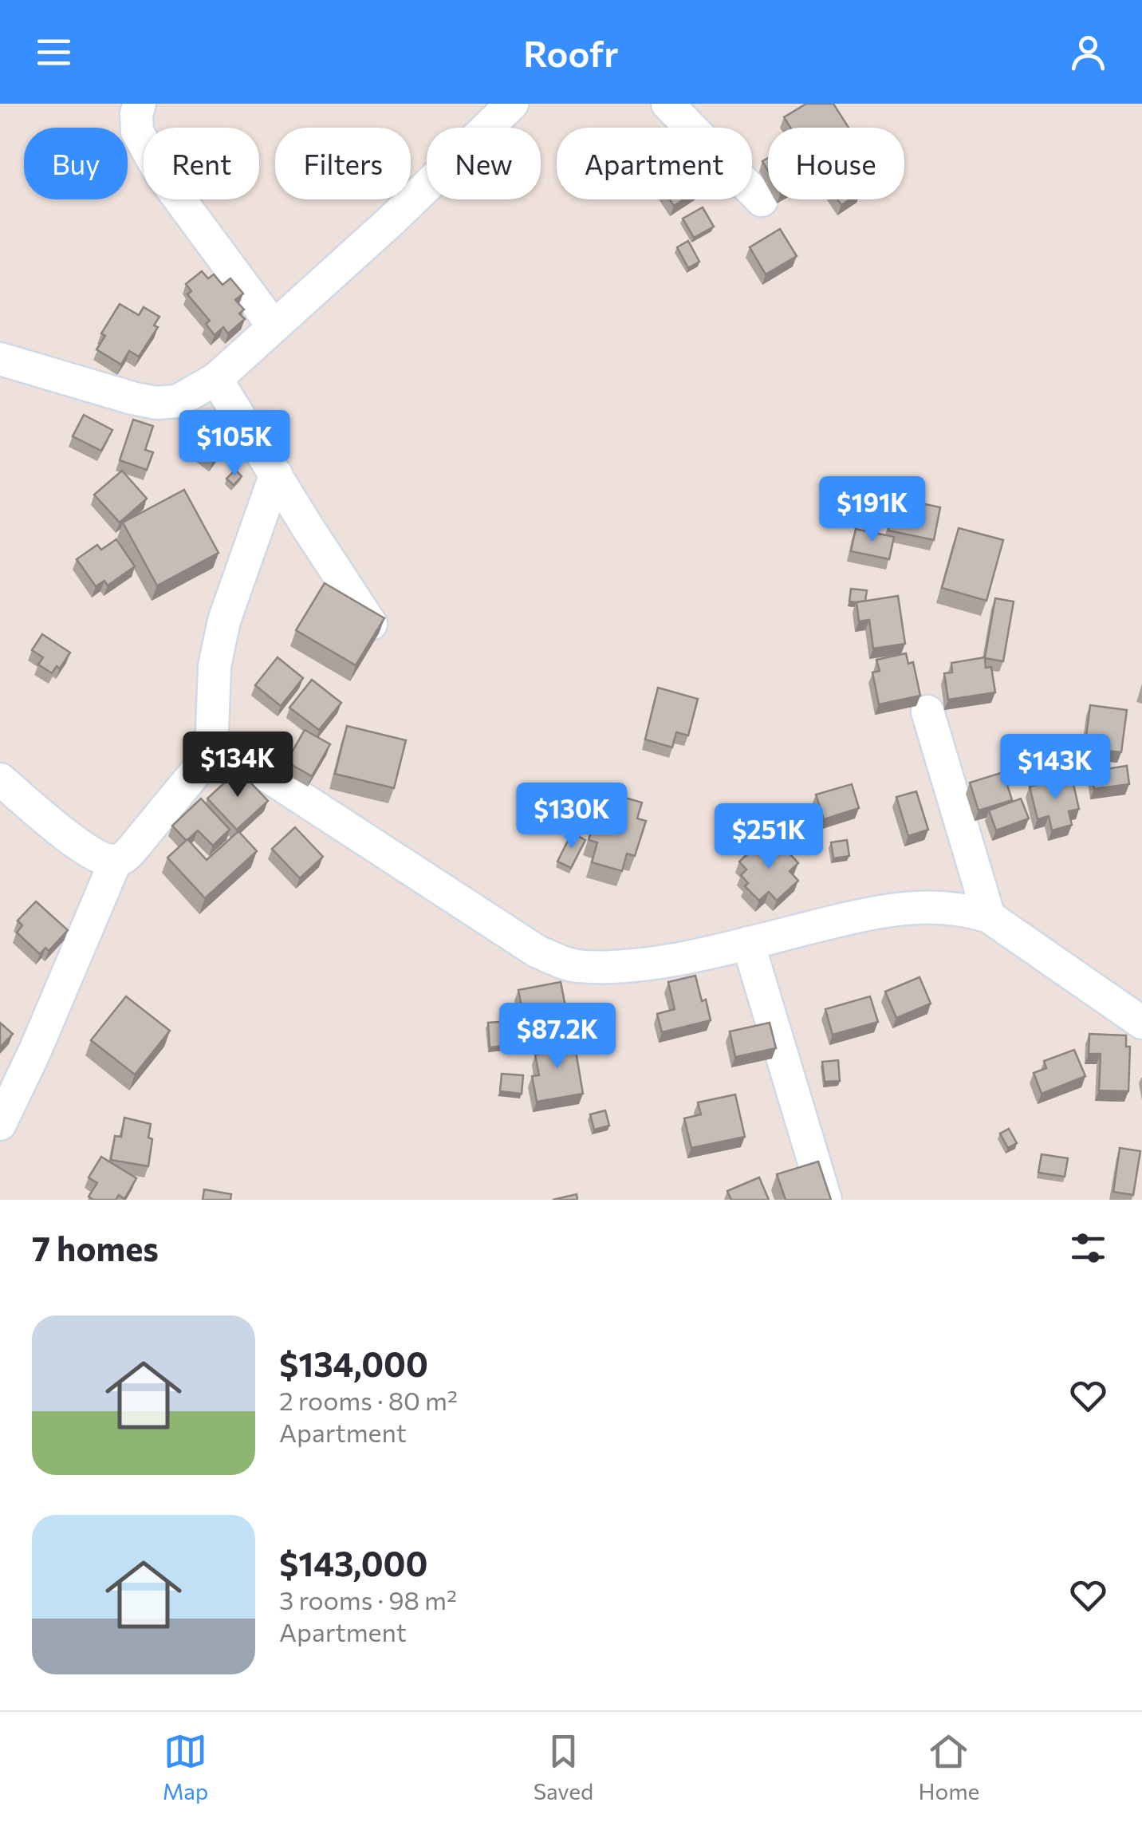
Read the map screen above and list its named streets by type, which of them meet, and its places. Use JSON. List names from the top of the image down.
{
  "page": {
    "header": "Roofr",
    "chip": [
      "Buy",
      "Rent",
      "Filters",
      "New",
      "Apartment",
      "House"
    ],
    "price": [
      "$105K",
      "$191K",
      "$134K",
      "$143K",
      "$130K",
      "$251K",
      "$87.2K"
    ],
    "heading": "7 homes",
    "list": [
      {
        "name": "$134,000",
        "note": "2 rooms · 80 m² · Apartment"
      },
      {
        "name": "$143,000",
        "note": "3 rooms · 98 m² · Apartment"
      }
    ],
    "tabs": ["Map", "Saved", "Home"]
  }
}
